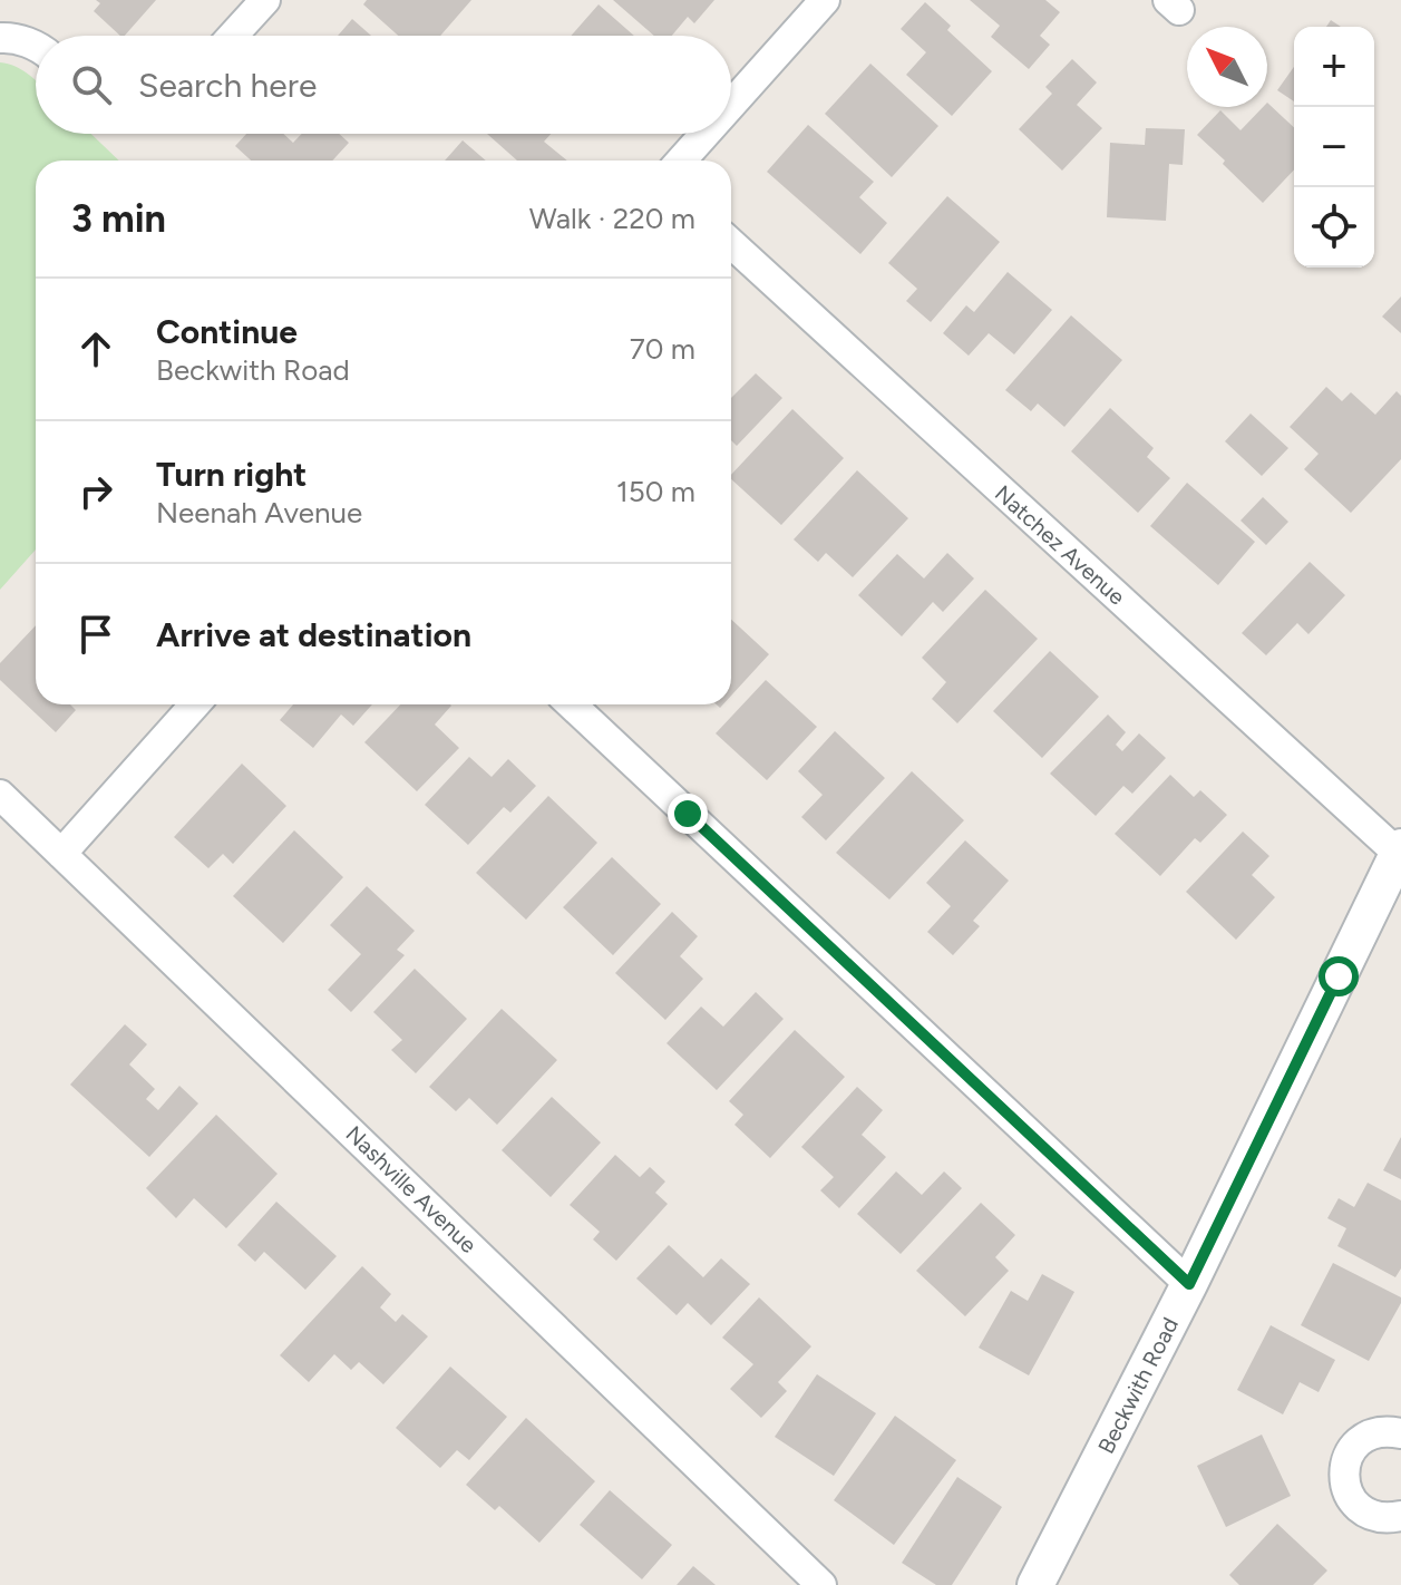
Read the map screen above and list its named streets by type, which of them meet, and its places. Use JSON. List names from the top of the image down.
{
  "streets": {
    "street": ["Natchez Avenue", "Nashville Avenue", "Beckwith Road"]
  },
  "crossings": [
    ["Natchez Avenue", "Beckwith Road"]
  ],
  "north": "top left",
  "page": {
    "map_buttons": ["+", "−"],
    "search": "Search here",
    "heading": ["3 min", "Walk · 220 m"],
    "list": [
      ["Continue", "Beckwith Road", "70 m"],
      ["Turn right", "Neenah Avenue", "150 m"],
      "Arrive at destination"
    ]
  }
}
